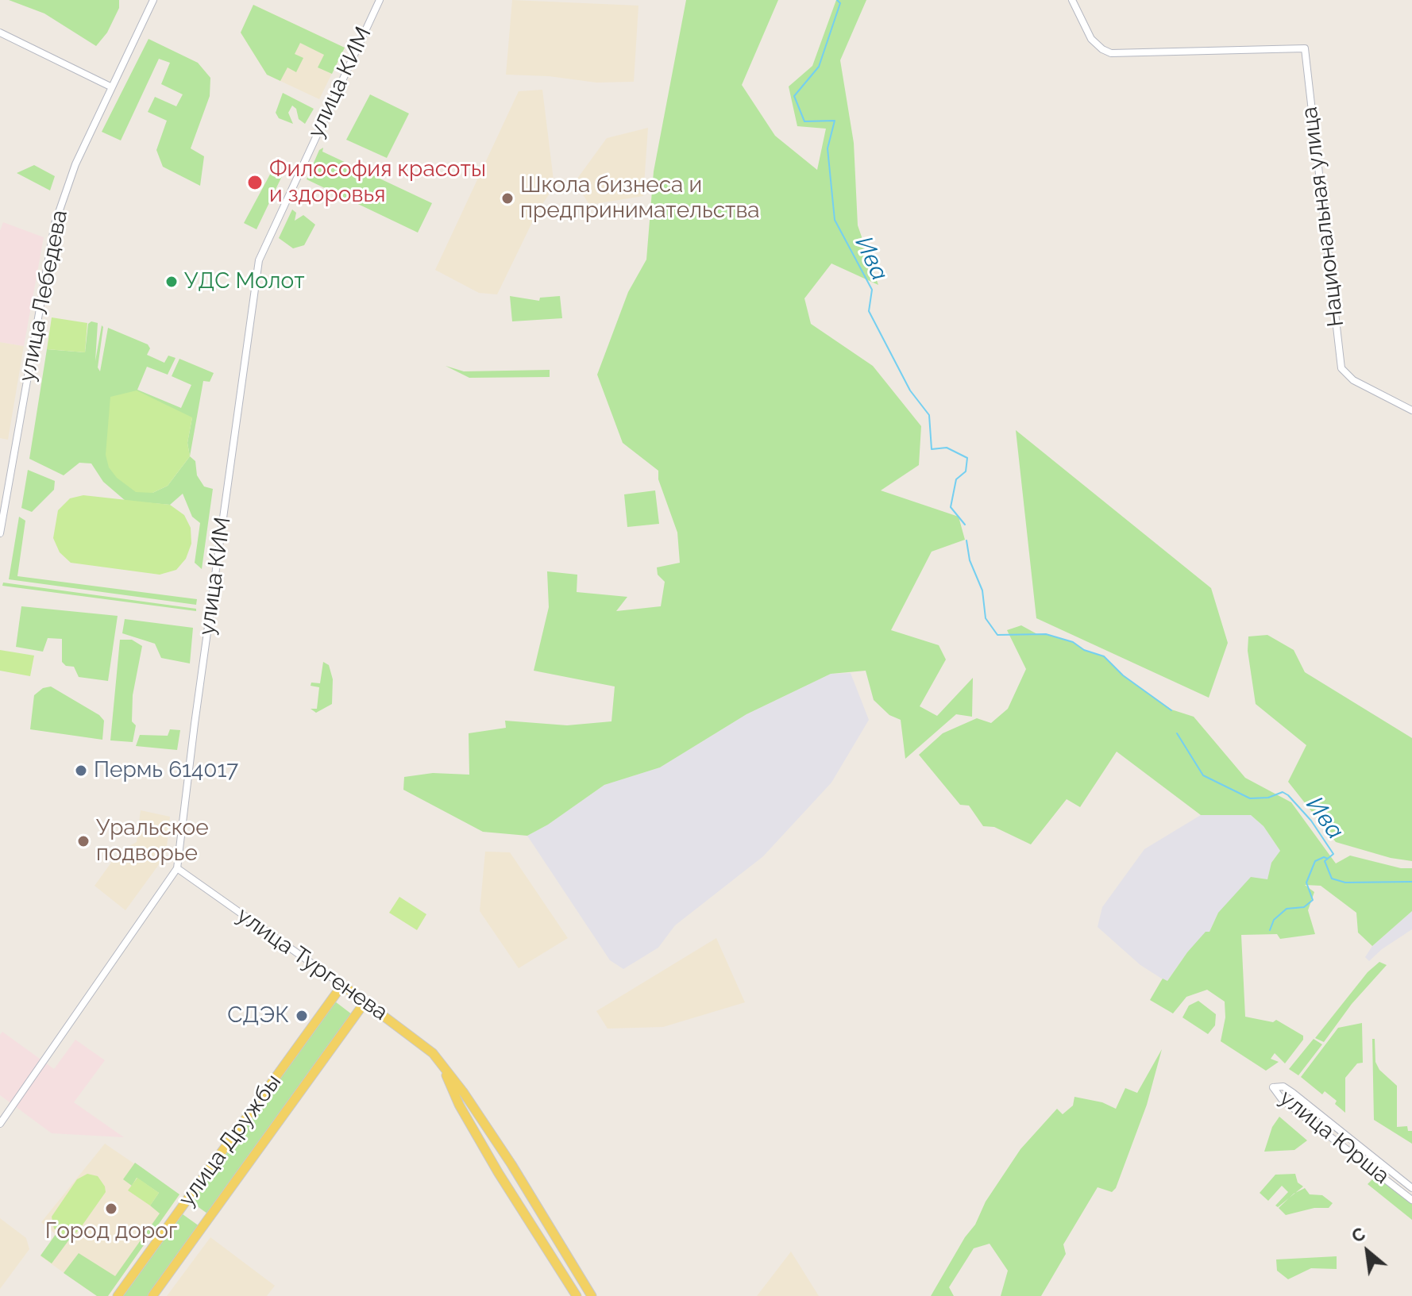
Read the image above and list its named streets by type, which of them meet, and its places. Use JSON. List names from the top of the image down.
{
  "streets": {
    "main road": ["улица Тургенева", "улица Дружбы"],
    "street": [
      "улица КИМ",
      "Национальная улица",
      "улица Лебедева",
      "улица Юрша"
    ]
  },
  "crossings": [
    ["улица КИМ", "улица Тургенева"],
    ["улица Тургенева", "улица Дружбы"]
  ],
  "water": ["Ива"],
  "places": [
    "Философия красоты и здоровья",
    "Школа бизнеса и предпринимательства",
    "УДС Молот",
    "Пермь 614017",
    "Уральское подворье",
    "СДЭК",
    "Город дорог"
  ],
  "north": "top left"
}
